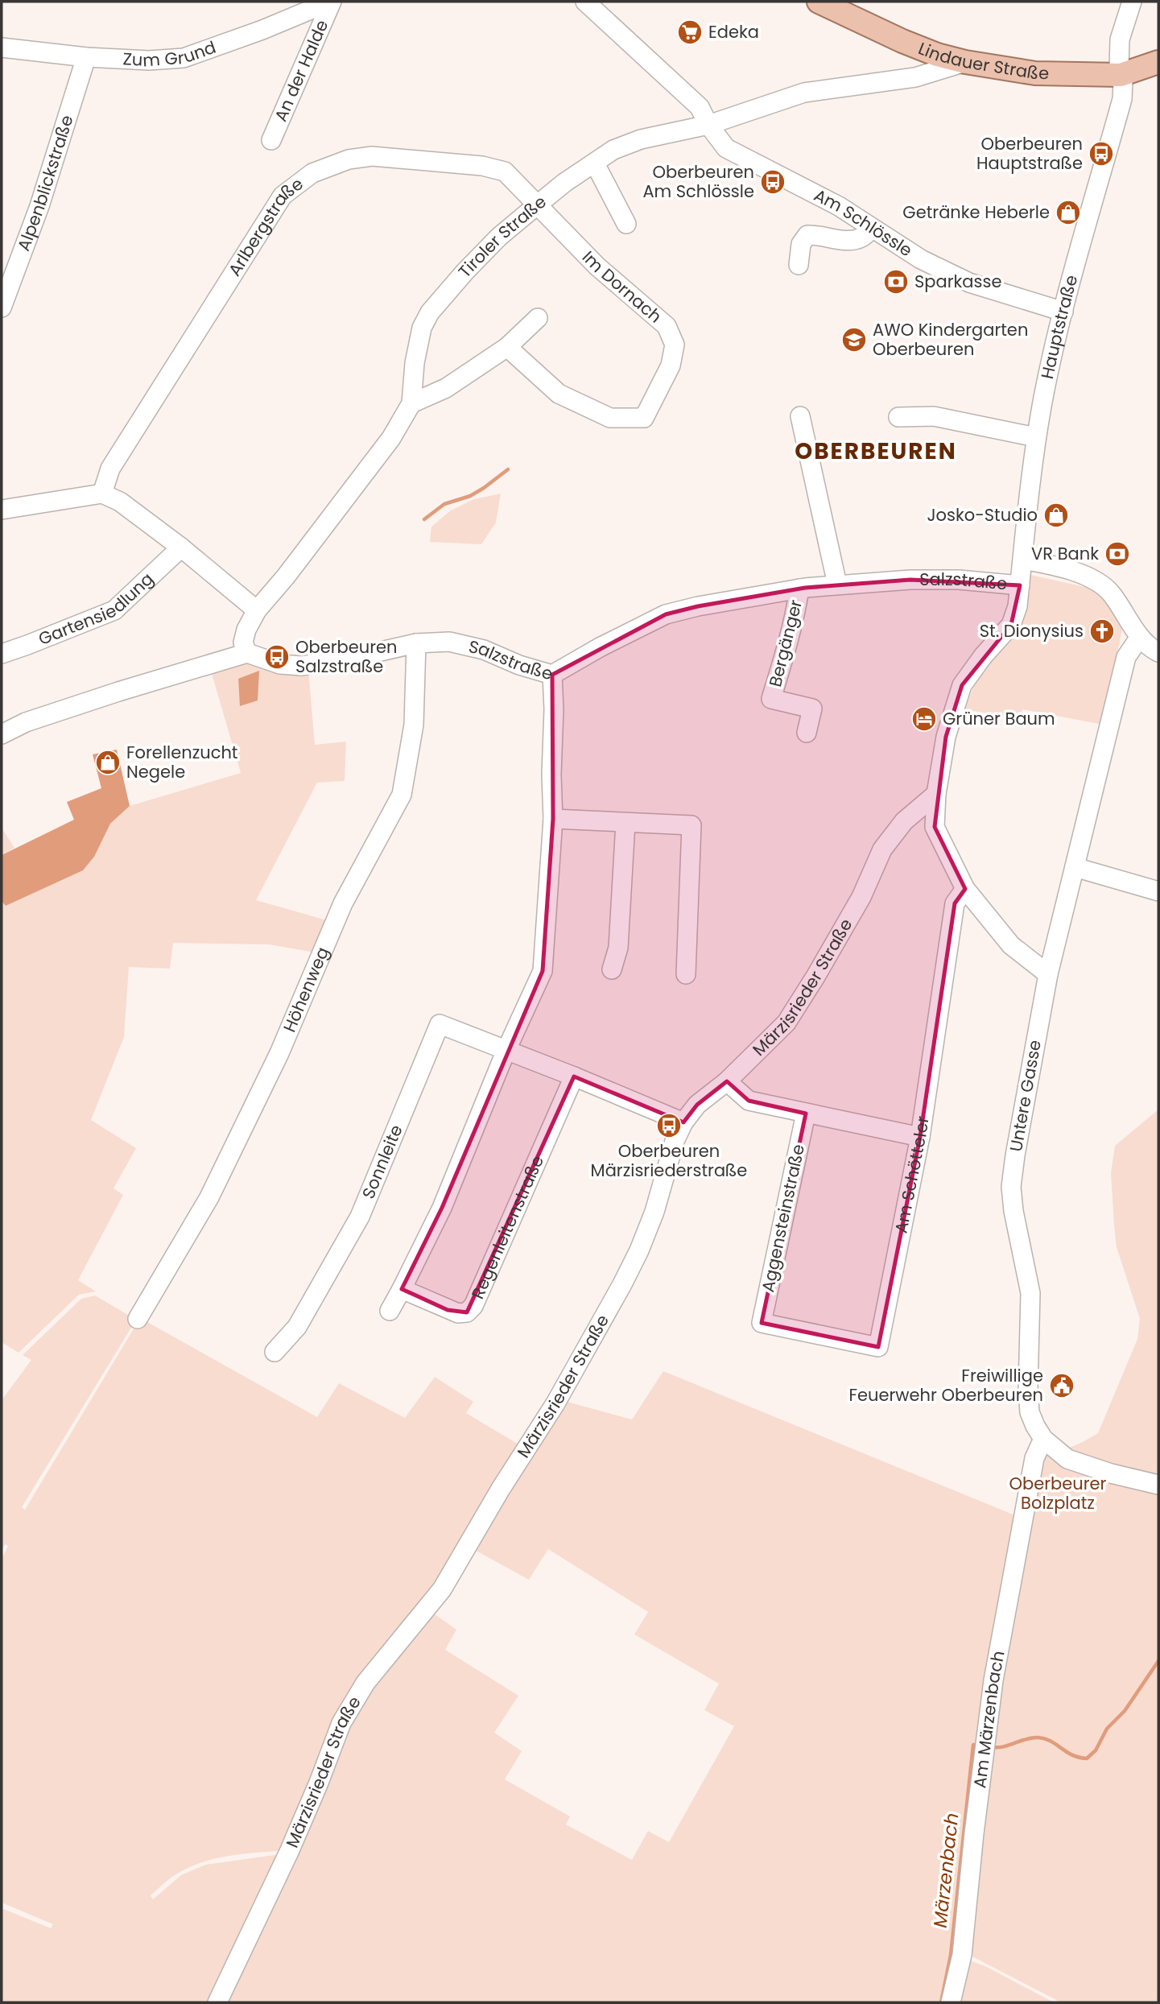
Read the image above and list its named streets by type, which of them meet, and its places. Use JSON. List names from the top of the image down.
{
  "streets": {
    "main road": ["Lindauer Straße"],
    "street": [
      "Zum Grund",
      "An der Halde",
      "Alpenblickstraße",
      "Am Schlössle",
      "Arlbergstraße",
      "Tiroler Straße",
      "Im Dornach",
      "Hauptstraße",
      "Salzstraße",
      "Gartensiedlung",
      "Bergänger",
      "Märzisrieder Straße",
      "Höhenweg",
      "Untere Gasse",
      "Sonnleite",
      "Am Schötteler",
      "Aggensteinstraße",
      "Regenleitenstraße",
      "Am Märzenbach"
    ]
  },
  "crossings": [
    ["Zum Grund", "An der Halde"],
    ["Zum Grund", "Alpenblickstraße"],
    ["Lindauer Straße", "Tiroler Straße"],
    ["Lindauer Straße", "Hauptstraße"],
    ["Am Schlössle", "Tiroler Straße"],
    ["Am Schlössle", "Hauptstraße"],
    ["Arlbergstraße", "Tiroler Straße"],
    ["Arlbergstraße", "Im Dornach"],
    ["Tiroler Straße", "Im Dornach"],
    ["Tiroler Straße", "Salzstraße"],
    ["Hauptstraße", "Salzstraße"],
    ["Hauptstraße", "Märzisrieder Straße"],
    ["Hauptstraße", "Untere Gasse"],
    ["Hauptstraße", "Am Schötteler"],
    ["Salzstraße", "Bergänger"],
    ["Salzstraße", "Höhenweg"],
    ["Märzisrieder Straße", "Sonnleite"],
    ["Untere Gasse", "Am Märzenbach"],
    ["Sonnleite", "Regenleitenstraße"],
    ["Am Schötteler", "Aggensteinstraße"]
  ],
  "districts": ["OBERBEUREN"],
  "water": ["Märzenbach"],
  "parks": ["Oberbeurer Bolzplatz"],
  "places": {
    "supermarket": ["Edeka"],
    "bus stop": [
      "Oberbeuren Hauptstraße",
      "Oberbeuren Am Schlössle",
      "Oberbeuren Salzstraße",
      "Oberbeuren Märzisriederstraße"
    ],
    "shop": ["Getränke Heberle", "Josko-Studio", "Forellenzucht Negele"],
    "bank": ["Sparkasse", "VR Bank"],
    "school or university": ["AWO Kindergarten Oberbeuren"],
    "church": ["St. Dionysius"],
    "hotel": ["Grüner Baum"],
    "public building": ["Freiwillige Feuerwehr Oberbeuren"]
  }
}
